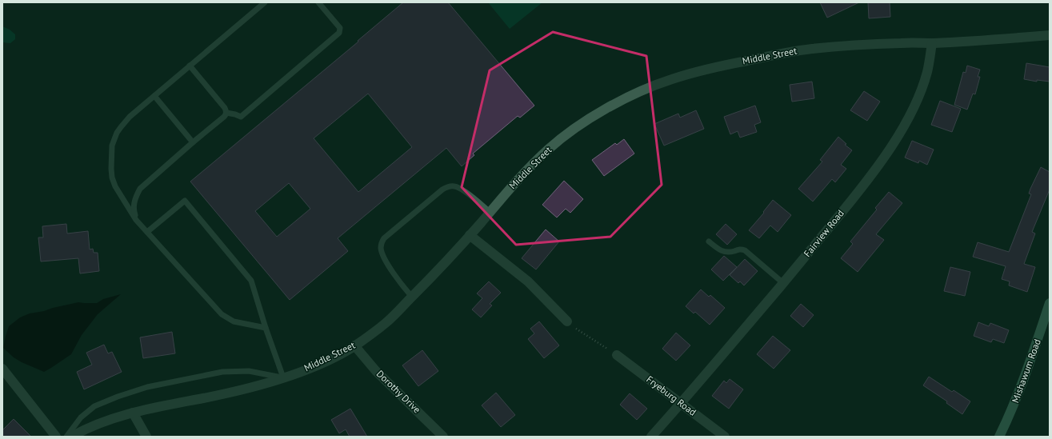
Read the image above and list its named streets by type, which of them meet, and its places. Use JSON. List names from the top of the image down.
{
  "streets": {
    "main road": ["Mishawum Road"],
    "street": [
      "Middle Street",
      "Fairview Road",
      "Dorothy Drive",
      "Fryeburg Road"
    ]
  },
  "crossings": [
    ["Middle Street", "Fairview Road"],
    ["Middle Street", "Dorothy Drive"],
    ["Fairview Road", "Fryeburg Road"]
  ]
}
